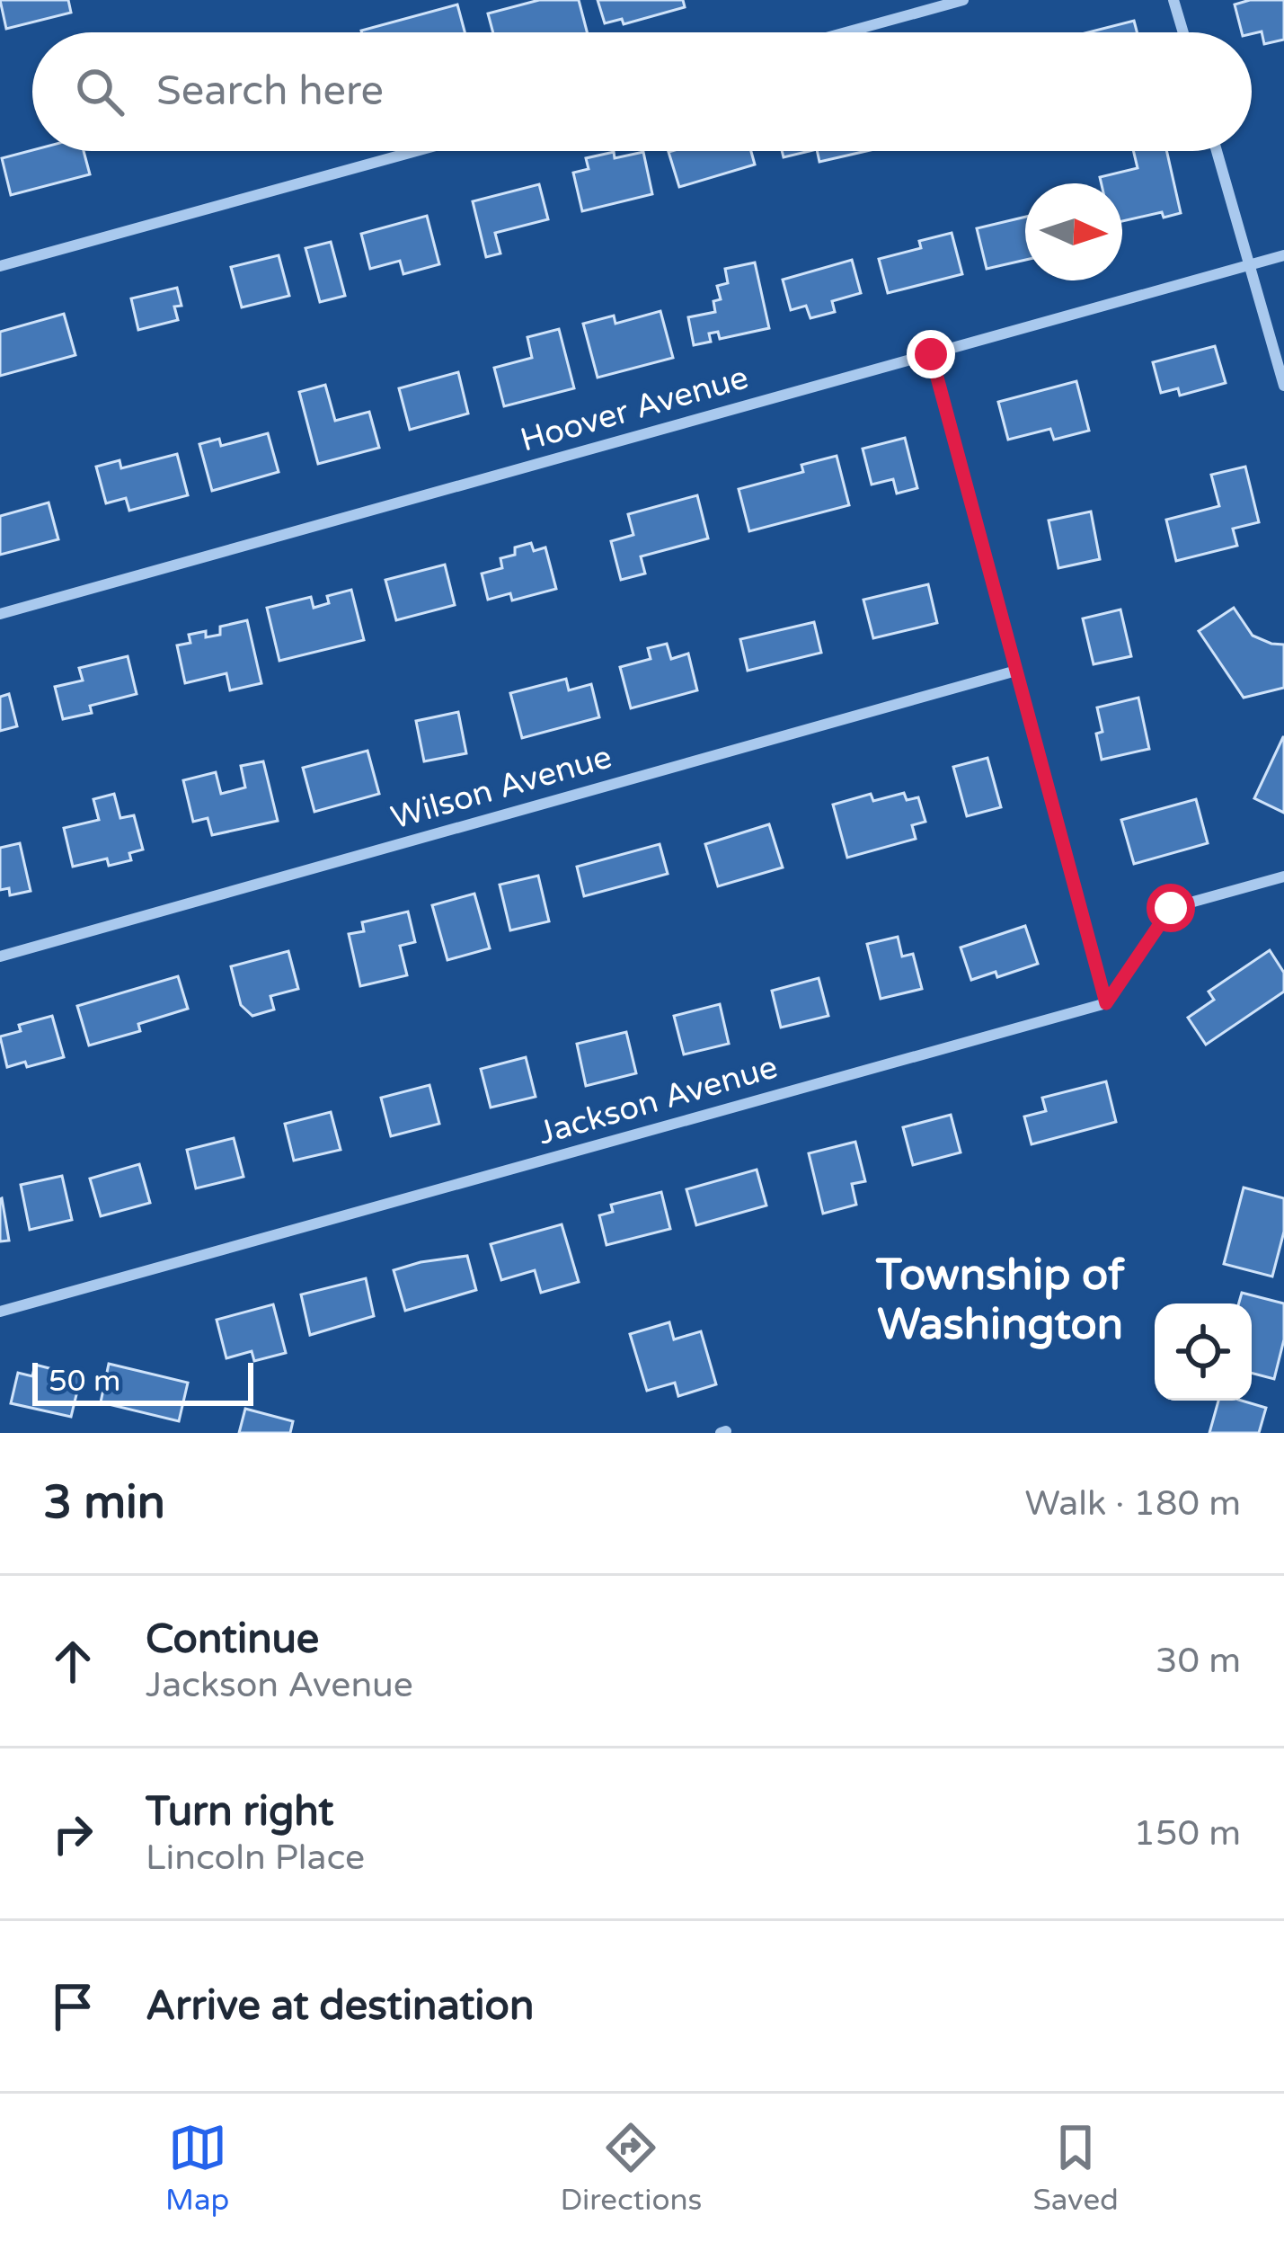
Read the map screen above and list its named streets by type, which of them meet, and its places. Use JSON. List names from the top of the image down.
{
  "streets": {
    "street": ["Hoover Avenue", "Wilson Avenue", "Jackson Avenue"]
  },
  "districts": ["Township of Washington"],
  "scale_bar": "50 m",
  "north": "right",
  "page": {
    "search": "Search here",
    "scale": "50 m",
    "heading": ["3 min", "Walk · 180 m"],
    "list": [
      ["Continue", "Jackson Avenue", "30 m"],
      ["Turn right", "Lincoln Place", "150 m"],
      "Arrive at destination"
    ],
    "nav": ["Map", "Directions", "Saved"]
  }
}
